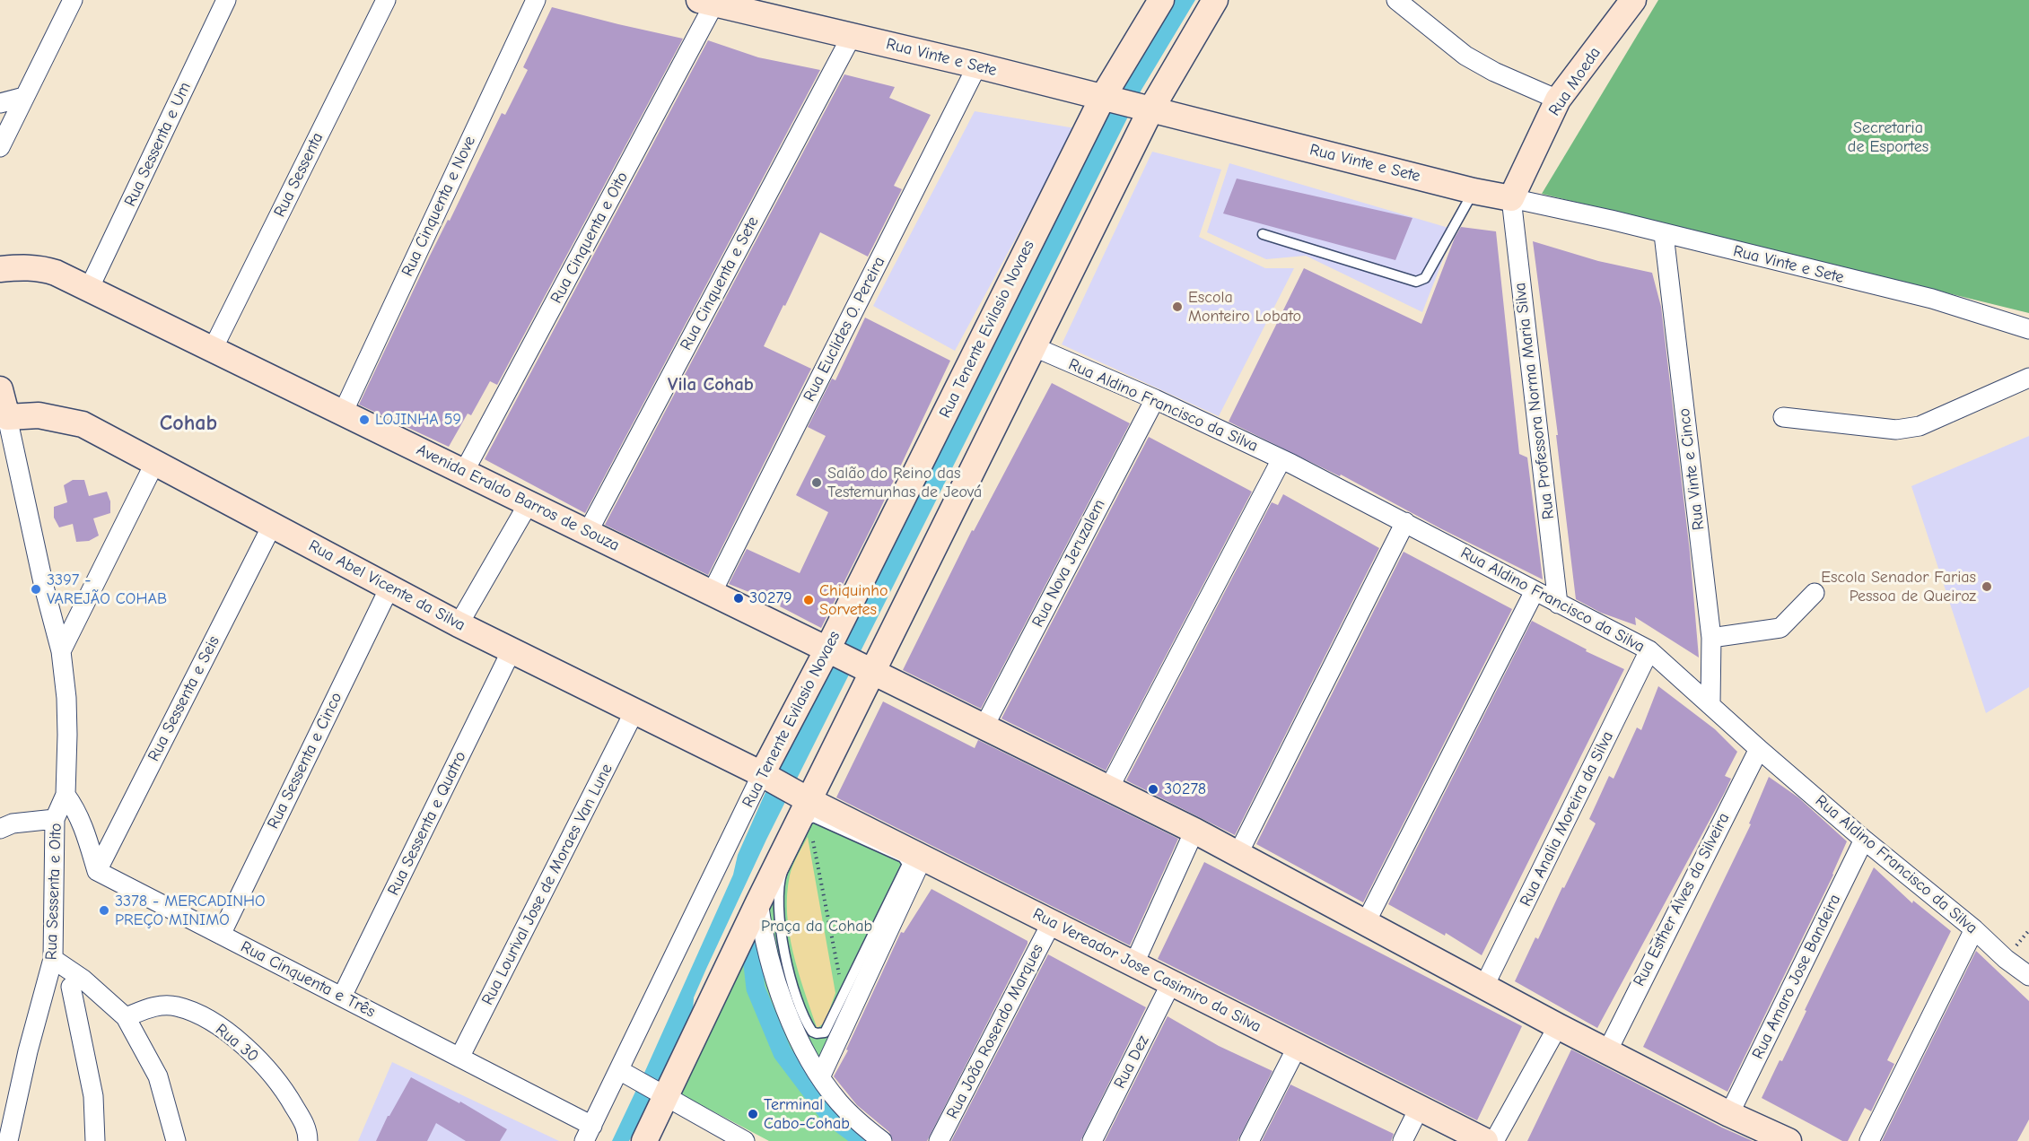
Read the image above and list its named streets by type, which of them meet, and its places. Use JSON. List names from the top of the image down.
{
  "streets": {
    "street": [
      "Rua Vinte e Sete",
      "Rua Moeda",
      "Rua Sessenta e Um",
      "Rua Sessenta",
      "Rua Cinquenta e Nove",
      "Rua Cinquenta e Oito",
      "Rua Cinquenta e Sete",
      "Rua Euclides O. Pereira",
      "Rua Tenente Evilasio Novaes",
      "Rua Professora Norma Maria Silva",
      "Rua Aldino Francisco da Silva",
      "Rua Vinte e Cinco",
      "Avenida Eraldo Barros de Souza",
      "Rua Nova Jeruzalem",
      "Rua Abel Vicente da Silva",
      "Rua Sessenta e Seis",
      "Rua Sessenta e Cinco",
      "Rua Analia Moreira da Silva",
      "Rua Sessenta e Quatro",
      "Rua Lourival Jose de Moraes Van Lune",
      "Rua Sessenta e Oito",
      "Rua Esther Alves da Silveira",
      "Rua Vereador Jose Casimiro da Silva",
      "Rua Amaro Jose Bandeira",
      "Rua Cinquenta e Três",
      "Rua João Rosendo Marques",
      "Rua 30",
      "Rua Dez"
    ]
  },
  "crossings": [
    ["Rua Vinte e Sete", "Rua Moeda"],
    ["Rua Vinte e Sete", "Rua Cinquenta e Oito"],
    ["Rua Vinte e Sete", "Rua Cinquenta e Sete"],
    ["Rua Vinte e Sete", "Rua Euclides O. Pereira"],
    ["Rua Vinte e Sete", "Rua Tenente Evilasio Novaes"],
    ["Rua Vinte e Sete", "Rua Professora Norma Maria Silva"],
    ["Rua Vinte e Sete", "Rua Vinte e Cinco"],
    ["Rua Moeda", "Rua Professora Norma Maria Silva"],
    ["Rua Sessenta e Um", "Avenida Eraldo Barros de Souza"],
    ["Rua Sessenta", "Avenida Eraldo Barros de Souza"],
    ["Rua Cinquenta e Nove", "Avenida Eraldo Barros de Souza"],
    ["Rua Cinquenta e Oito", "Avenida Eraldo Barros de Souza"],
    ["Rua Cinquenta e Sete", "Avenida Eraldo Barros de Souza"],
    ["Rua Euclides O. Pereira", "Avenida Eraldo Barros de Souza"],
    ["Rua Tenente Evilasio Novaes", "Avenida Eraldo Barros de Souza"],
    ["Rua Tenente Evilasio Novaes", "Rua Abel Vicente da Silva"],
    ["Rua Tenente Evilasio Novaes", "Rua Cinquenta e Três"],
    ["Rua Professora Norma Maria Silva", "Rua Aldino Francisco da Silva"],
    ["Rua Aldino Francisco da Silva", "Rua Vinte e Cinco"],
    ["Rua Aldino Francisco da Silva", "Rua Nova Jeruzalem"],
    ["Rua Aldino Francisco da Silva", "Rua Analia Moreira da Silva"],
    ["Rua Aldino Francisco da Silva", "Rua Esther Alves da Silveira"],
    ["Rua Aldino Francisco da Silva", "Rua Amaro Jose Bandeira"],
    ["Avenida Eraldo Barros de Souza", "Rua Nova Jeruzalem"],
    ["Rua Abel Vicente da Silva", "Rua Sessenta e Seis"],
    ["Rua Abel Vicente da Silva", "Rua Sessenta e Cinco"],
    ["Rua Abel Vicente da Silva", "Rua Sessenta e Quatro"],
    ["Rua Abel Vicente da Silva", "Rua Lourival Jose de Moraes Van Lune"],
    ["Rua Abel Vicente da Silva", "Rua Sessenta e Oito"],
    ["Rua Abel Vicente da Silva", "Rua Vereador Jose Casimiro da Silva"],
    ["Rua Sessenta e Seis", "Rua Cinquenta e Três"],
    ["Rua Sessenta e Cinco", "Rua Cinquenta e Três"],
    ["Rua Sessenta e Quatro", "Rua Cinquenta e Três"],
    ["Rua Lourival Jose de Moraes Van Lune", "Rua Cinquenta e Três"],
    ["Rua Vereador Jose Casimiro da Silva", "Rua João Rosendo Marques"],
    ["Rua Vereador Jose Casimiro da Silva", "Rua Dez"]
  ],
  "districts": ["Vila Cohab", "Cohab"],
  "parks": ["Secretaria de Esportes", "Praça da Cohab"],
  "places": [
    "Escola Monteiro Lobato",
    "LOJINHA 59",
    "Salão do Reino das Testemunhas de Jeová",
    "Escola Senador Farias Pessoa de Queiroz",
    "3397 - VAREJÃO COHAB",
    "30279",
    "Chiquinho Sorvetes",
    "30278",
    "3378 - MERCADINHO PREÇO MINIMO",
    "Terminal Cabo-Cohab"
  ]
}
